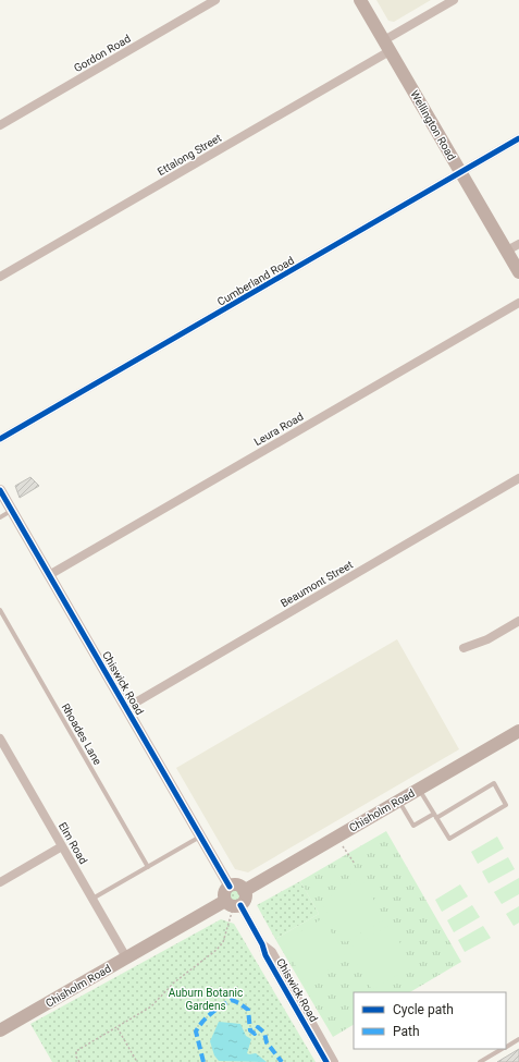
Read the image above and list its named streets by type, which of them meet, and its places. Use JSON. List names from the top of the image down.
{
  "streets": {
    "main road": ["Wellington Road", "Chisholm Road"],
    "street": [
      "Gordon Road",
      "Ettalong Street",
      "Cumberland Road",
      "Leura Road",
      "Beaumont Street",
      "Chiswick Road",
      "Elm Road"
    ],
    "lane": ["Rhoades Lane"]
  },
  "crossings": [
    ["Wellington Road", "Ettalong Street"],
    ["Wellington Road", "Cumberland Road"],
    ["Leura Road", "Chiswick Road"],
    ["Beaumont Street", "Chiswick Road"],
    ["Chiswick Road", "Chisholm Road"],
    ["Chisholm Road", "Elm Road"]
  ],
  "parks": ["Auburn Botanic Gardens"],
  "legend": ["Cycle path", "Path"]
}
